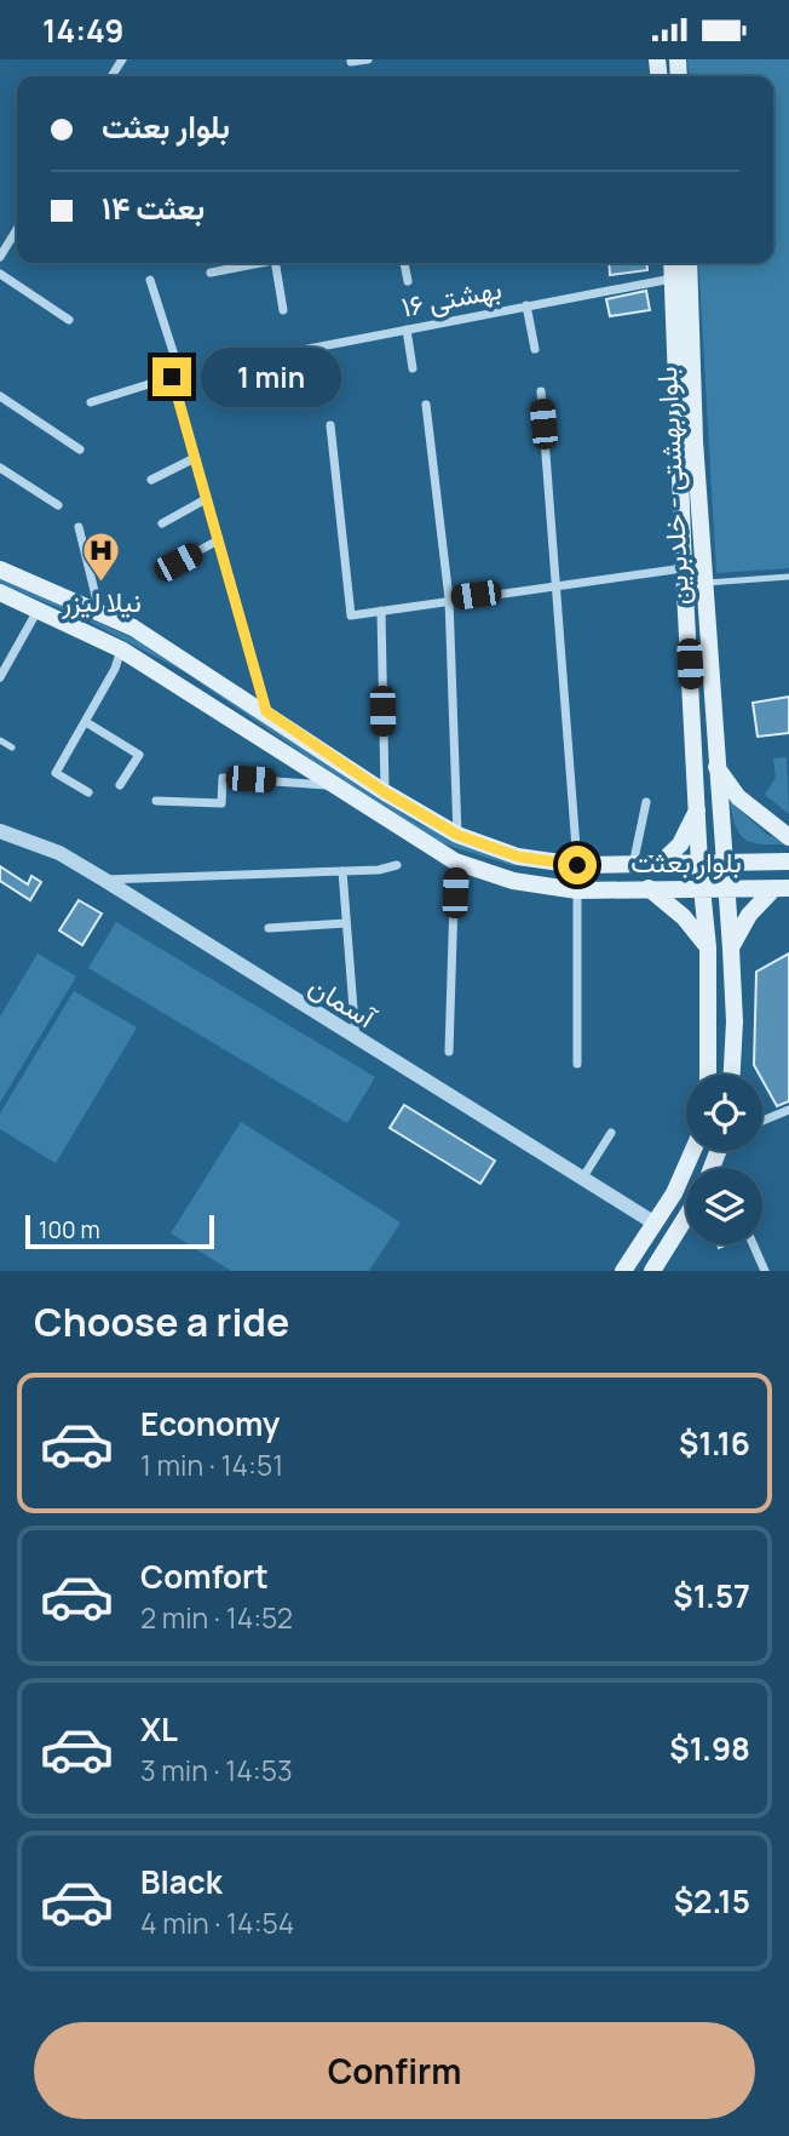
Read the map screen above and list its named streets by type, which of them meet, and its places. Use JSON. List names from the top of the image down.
{
  "streets": {
    "main road": ["بلوار بهشتی - خلدبرین", "بلوار بعثت"],
    "street": ["۱۶ بهشتی", "آسمان"]
  },
  "crossings": [
    ["۱۶ بهشتی", "بلوار بهشتی - خلدبرین"],
    ["بلوار بهشتی - خلدبرین", "بلوار بعثت"]
  ],
  "places": {
    "hospital": ["نیلا لیزر"]
  },
  "scale_bar": "100 m",
  "page": {
    "status": "14:49",
    "banner": ["بلوار بعثت", "بعثت ۱۴"],
    "bubble": "1 min",
    "scale": "100 m",
    "heading": "Choose a ride",
    "list": [
      {
        "name": "Economy",
        "note": "1 min · 14:51",
        "value": "$1.16"
      },
      {
        "name": "Comfort",
        "note": "2 min · 14:52",
        "value": "$1.57"
      },
      {
        "name": "XL",
        "note": "3 min · 14:53",
        "value": "$1.98"
      },
      {
        "name": "Black",
        "note": "4 min · 14:54",
        "value": "$2.15"
      }
    ],
    "buttons": "Confirm"
  }
}
